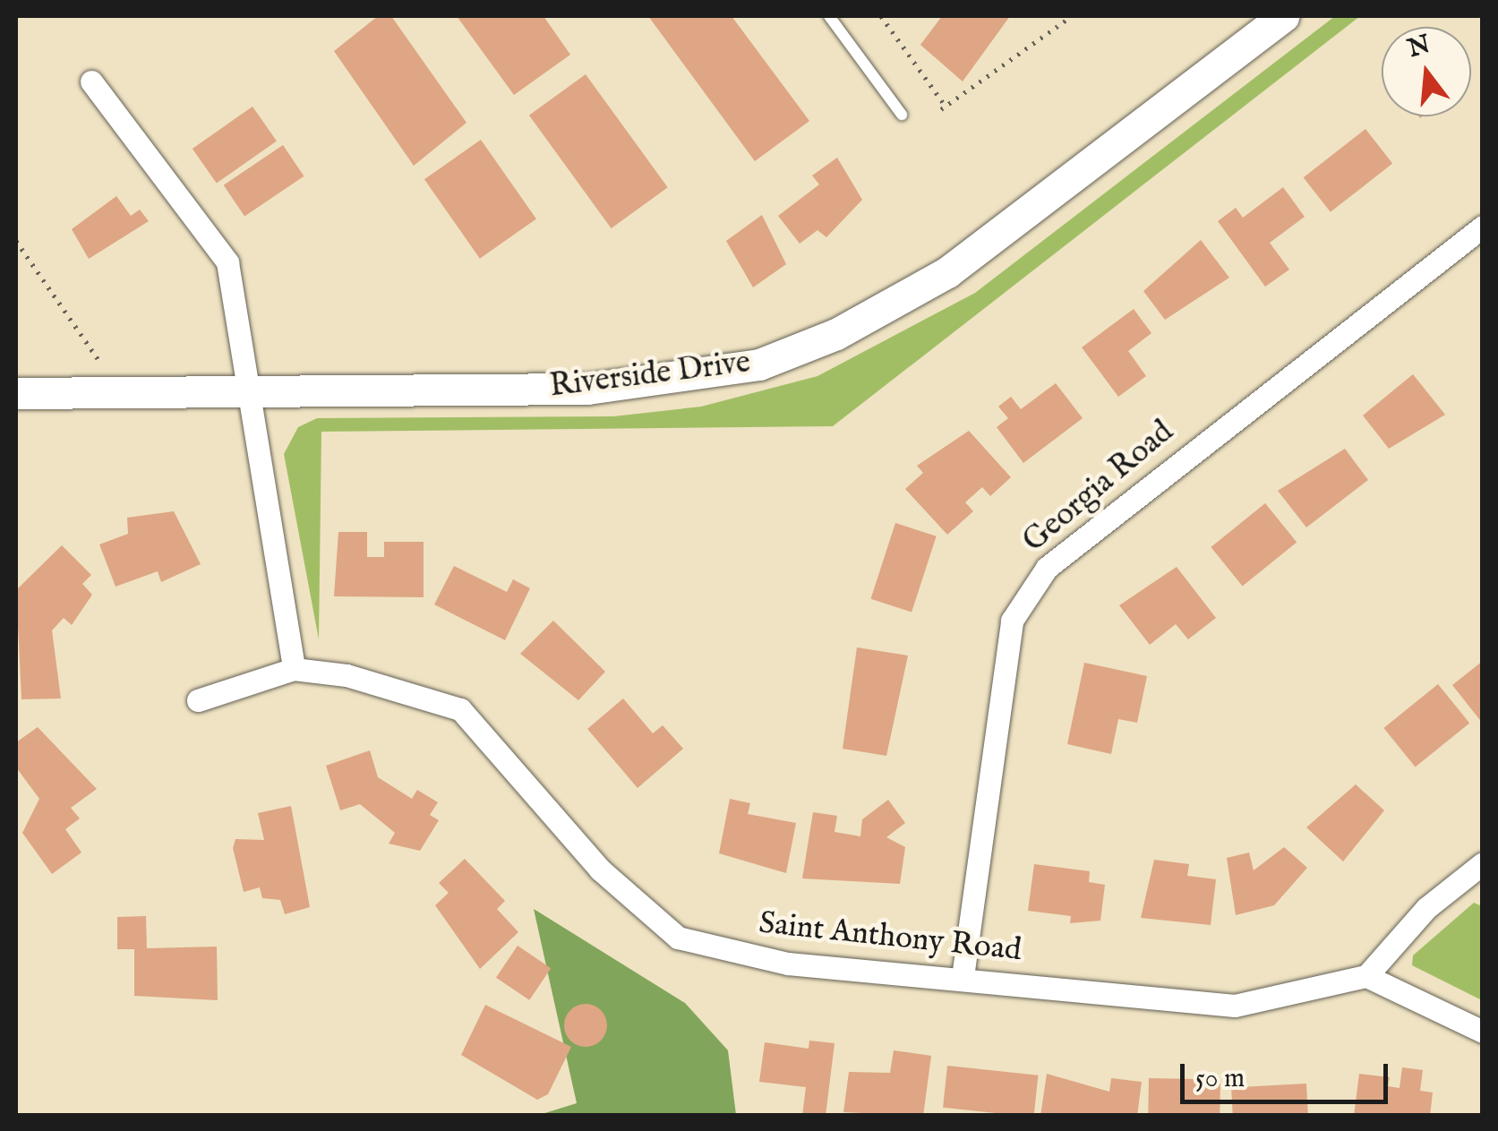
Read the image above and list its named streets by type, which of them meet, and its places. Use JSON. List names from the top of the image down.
{
  "streets": {
    "main road": ["Riverside Drive"],
    "street": ["Georgia Road", "Saint Anthony Road"]
  },
  "crossings": [
    ["Georgia Road", "Saint Anthony Road"]
  ],
  "scale_bar": "50 m",
  "north": "top"
}
